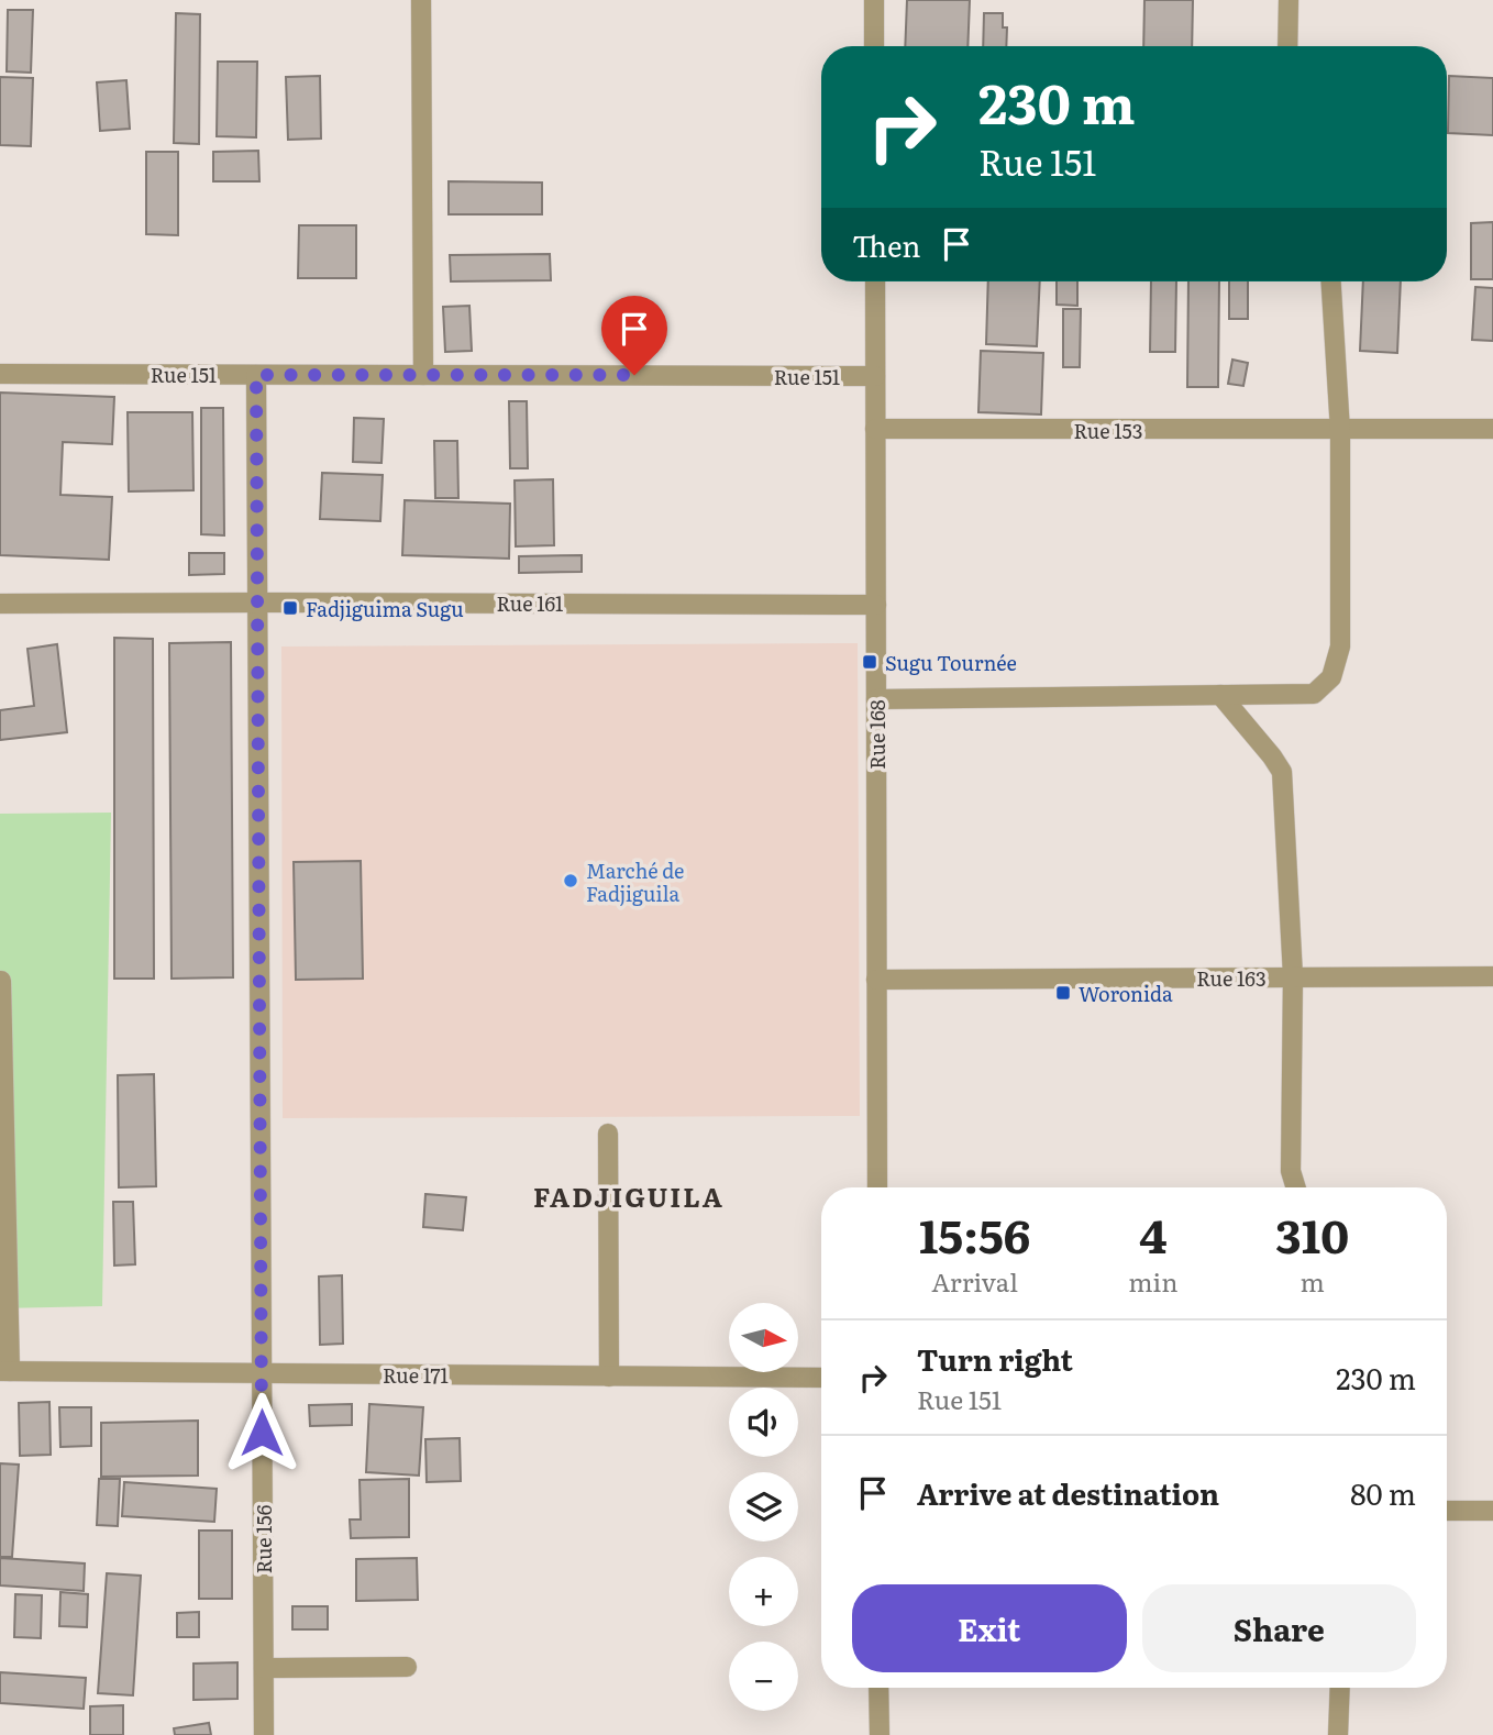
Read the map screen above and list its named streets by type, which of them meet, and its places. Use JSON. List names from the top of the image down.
{
  "streets": {
    "street": [
      "Rue 151",
      "Rue 153",
      "Rue 161",
      "Rue 168",
      "Rue 163",
      "Rue 171",
      "Rue 156"
    ]
  },
  "crossings": [
    ["Rue 151", "Rue 168"],
    ["Rue 151", "Rue 156"],
    ["Rue 153", "Rue 168"],
    ["Rue 161", "Rue 168"],
    ["Rue 161", "Rue 156"],
    ["Rue 168", "Rue 163"],
    ["Rue 171", "Rue 156"]
  ],
  "districts": ["FADJIGUILA"],
  "places": {
    "transit": ["Fadjiguima Sugu", "Sugu Tournée", "Woronida"],
    "other": ["Marché de Fadjiguila"]
  },
  "north": "right",
  "page": {
    "turn": ["230 m", "Rue 151"],
    "then": "Then",
    "eta": [
      "15:56",
      "Arrival",
      "4",
      "min",
      "310",
      "m"
    ],
    "map_buttons": ["+", "−"],
    "list": [
      {
        "name": "Turn right",
        "note": "Rue 151",
        "value": "230 m"
      },
      {
        "name": "Arrive at destination",
        "value": "80 m"
      }
    ],
    "buttons": ["Exit", "Share"]
  }
}
